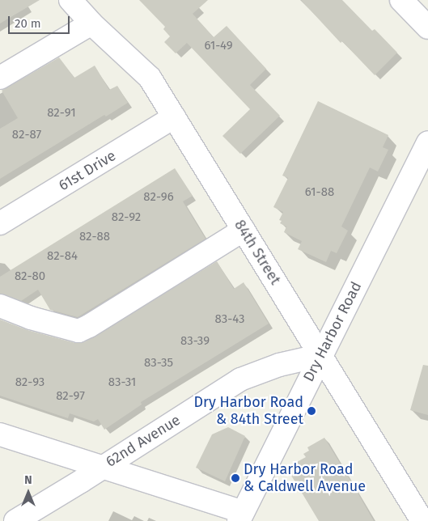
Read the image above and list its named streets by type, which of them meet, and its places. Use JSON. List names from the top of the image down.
{
  "streets": {
    "street": [
      "61st Drive",
      "84th Street",
      "Dry Harbor Road",
      "62nd Avenue"
    ]
  },
  "crossings": [
    ["61st Drive", "84th Street"],
    ["84th Street", "Dry Harbor Road"],
    ["84th Street", "62nd Avenue"],
    ["Dry Harbor Road", "62nd Avenue"]
  ],
  "places": ["Dry Harbor Road & 84th Street", "Dry Harbor Road & Caldwell Avenue"],
  "house_numbers": [
    "61-49",
    "82-91",
    "82-87",
    "61-88",
    "82-96",
    "82-92",
    "82-88",
    "82-84",
    "82-80",
    "83-43",
    "83-39",
    "83-35",
    "82-93",
    "83-31",
    "82-97"
  ],
  "scale_bar": "20 m",
  "north": "top"
}
